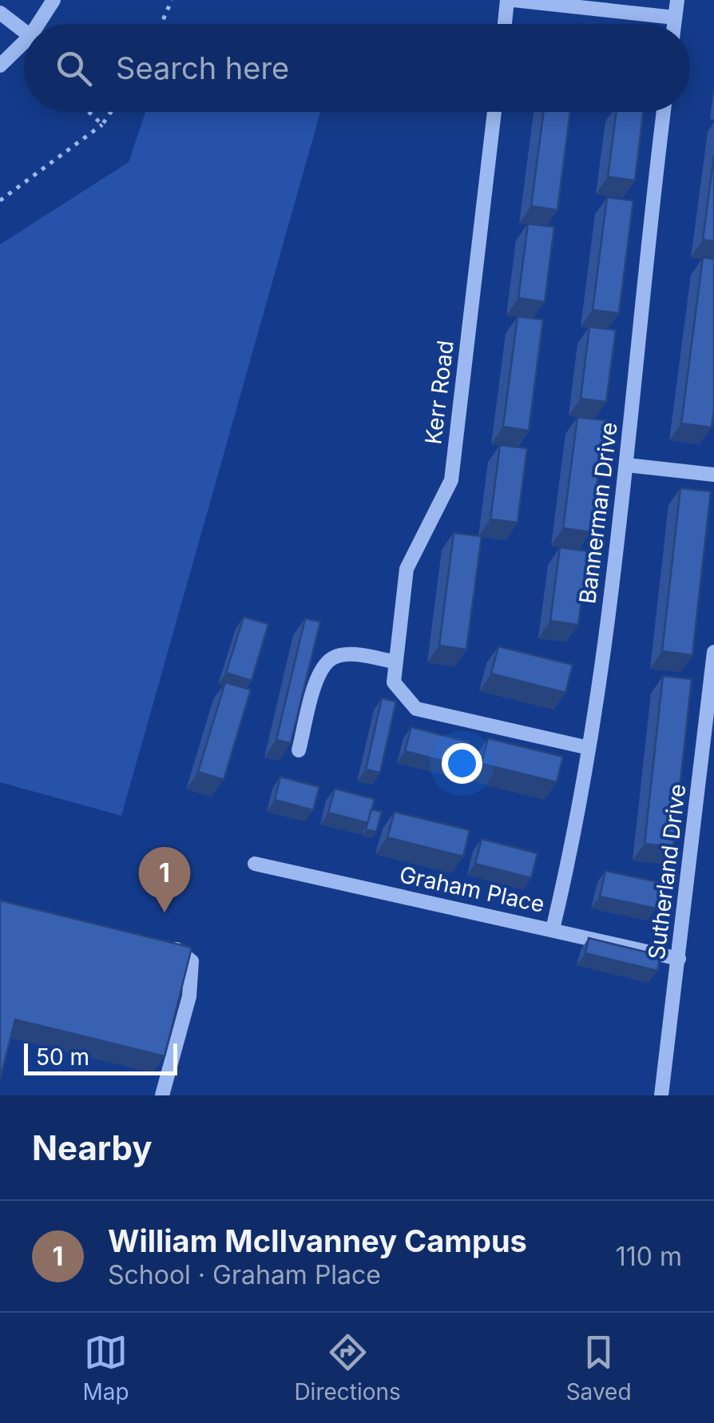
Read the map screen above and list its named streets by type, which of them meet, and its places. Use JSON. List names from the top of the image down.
{
  "streets": {
    "street": [
      "Kerr Road",
      "Bannerman Drive",
      "Sutherland Drive",
      "Graham Place"
    ]
  },
  "crossings": [
    ["Kerr Road", "Bannerman Drive"],
    ["Bannerman Drive", "Graham Place"],
    ["Sutherland Drive", "Graham Place"]
  ],
  "scale_bar": "50 m",
  "page": {
    "search": "Search here",
    "pins": "1",
    "scale": "50 m",
    "heading": "Nearby",
    "list": [
      {
        "mark": "1",
        "name": "William McIlvanney Campus",
        "note": "School · Graham Place",
        "value": "110 m"
      }
    ],
    "nav": ["Map", "Directions", "Saved"]
  }
}
